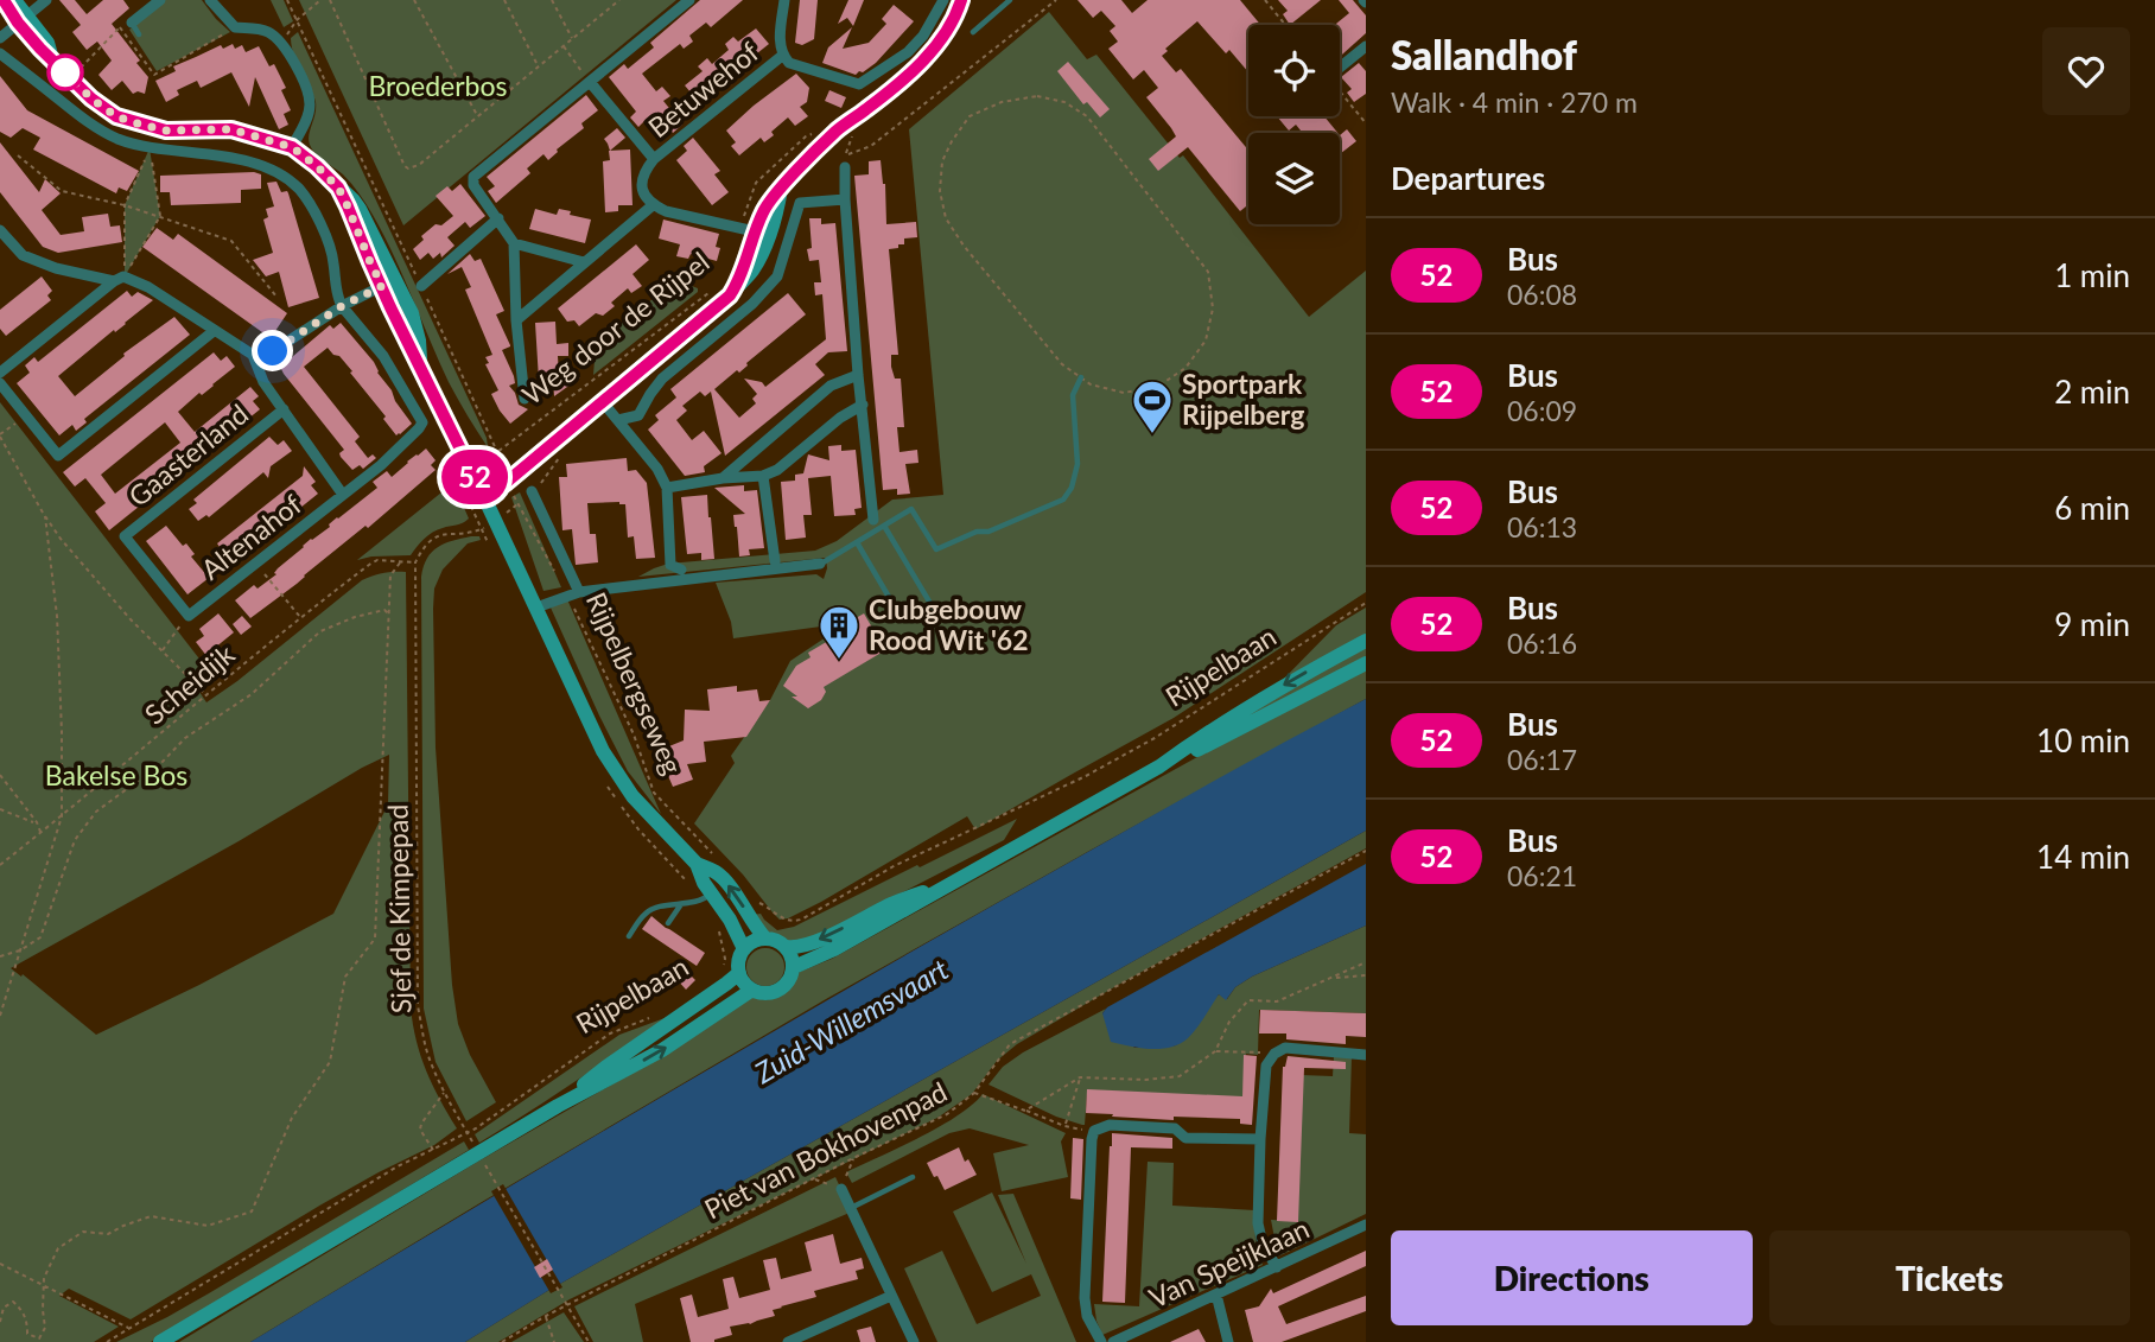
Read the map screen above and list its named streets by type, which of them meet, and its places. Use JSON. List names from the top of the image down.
{
  "streets": {
    "street": [
      "Betuwehof",
      "Weg door de Rijpel",
      "Gaasterland",
      "Altenahof",
      "Rijpelbaan",
      "Rijpelbergseweg",
      "Van Speijklaan"
    ],
    "path": ["Scheidijk", "Sjef de Kimpepad", "Piet van Bokhovenpad"]
  },
  "crossings": [
    ["Weg door de Rijpel", "Rijpelbergseweg"],
    ["Gaasterland", "Altenahof"],
    ["Rijpelbaan", "Rijpelbergseweg"],
    ["Scheidijk", "Sjef de Kimpepad"]
  ],
  "water": ["Zuid-Willemsvaart"],
  "parks": ["Broederbos", "Bakelse Bos"],
  "places": {
    "sports": ["Sportpark Rijpelberg"],
    "building": ["Clubgebouw Rood Wit '62"]
  },
  "lines": ["bus line 52"],
  "page": {
    "on_map": "52",
    "heading": [
      ["Sallandhof", "Walk · 4 min · 270 m"],
      "Departures"
    ],
    "list": [
      {
        "mark": "52",
        "name": "Bus",
        "note": "06:08",
        "value": "1 min"
      },
      {
        "mark": "52",
        "name": "Bus",
        "note": "06:09",
        "value": "2 min"
      },
      {
        "mark": "52",
        "name": "Bus",
        "note": "06:13",
        "value": "6 min"
      },
      {
        "mark": "52",
        "name": "Bus",
        "note": "06:16",
        "value": "9 min"
      },
      {
        "mark": "52",
        "name": "Bus",
        "note": "06:17",
        "value": "10 min"
      },
      {
        "mark": "52",
        "name": "Bus",
        "note": "06:21",
        "value": "14 min"
      }
    ],
    "buttons": ["Directions", "Tickets"]
  }
}
